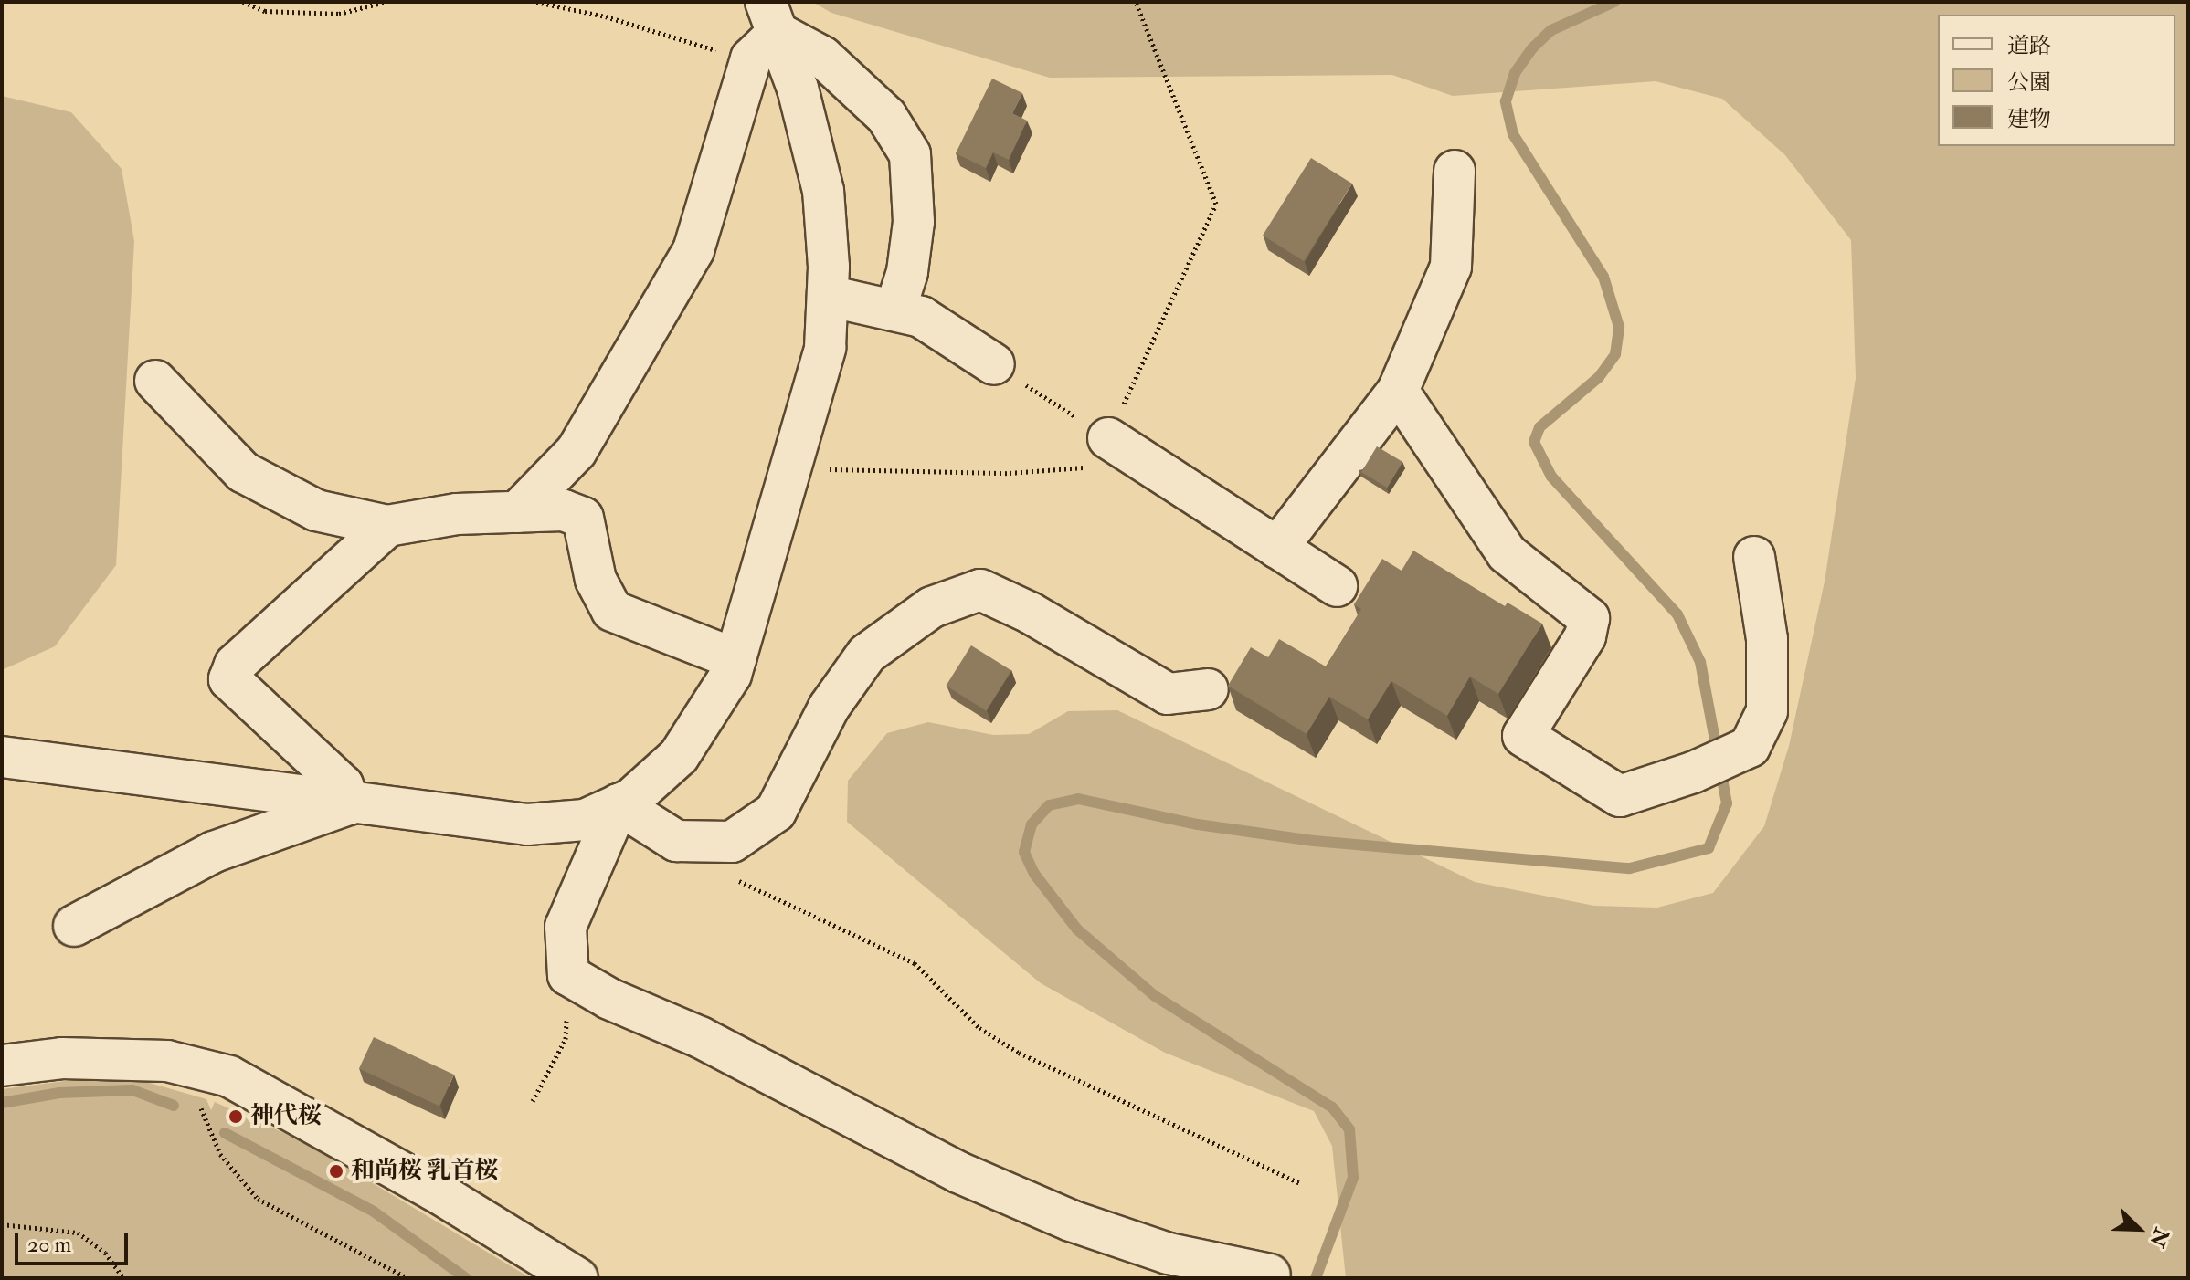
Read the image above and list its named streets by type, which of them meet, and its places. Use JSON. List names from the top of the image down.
{
  "places": ["神代桜", "和尚桜 乳首桜"],
  "legend": ["道路", "公園", "建物"],
  "scale_bar": "20 m",
  "north": "bottom right"
}
